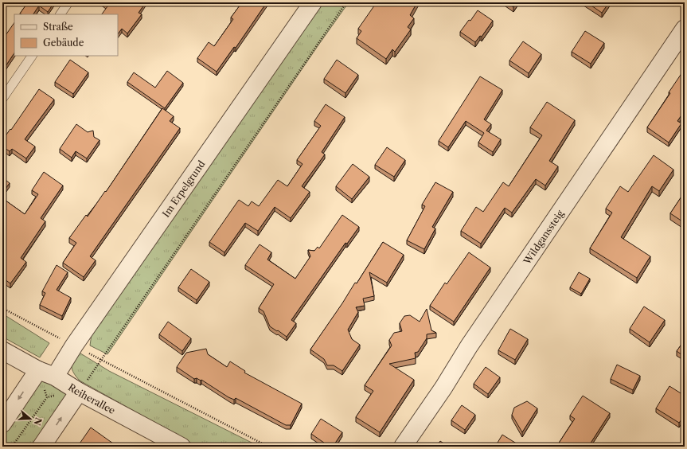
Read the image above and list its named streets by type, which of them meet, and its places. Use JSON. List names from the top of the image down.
{
  "streets": {
    "street": ["Im Erpelgrund", "Wildganssteig", "Reiherallee"]
  },
  "crossings": [
    ["Im Erpelgrund", "Reiherallee"]
  ],
  "legend": ["Straße", "Gebäude"],
  "north": "right"
}
